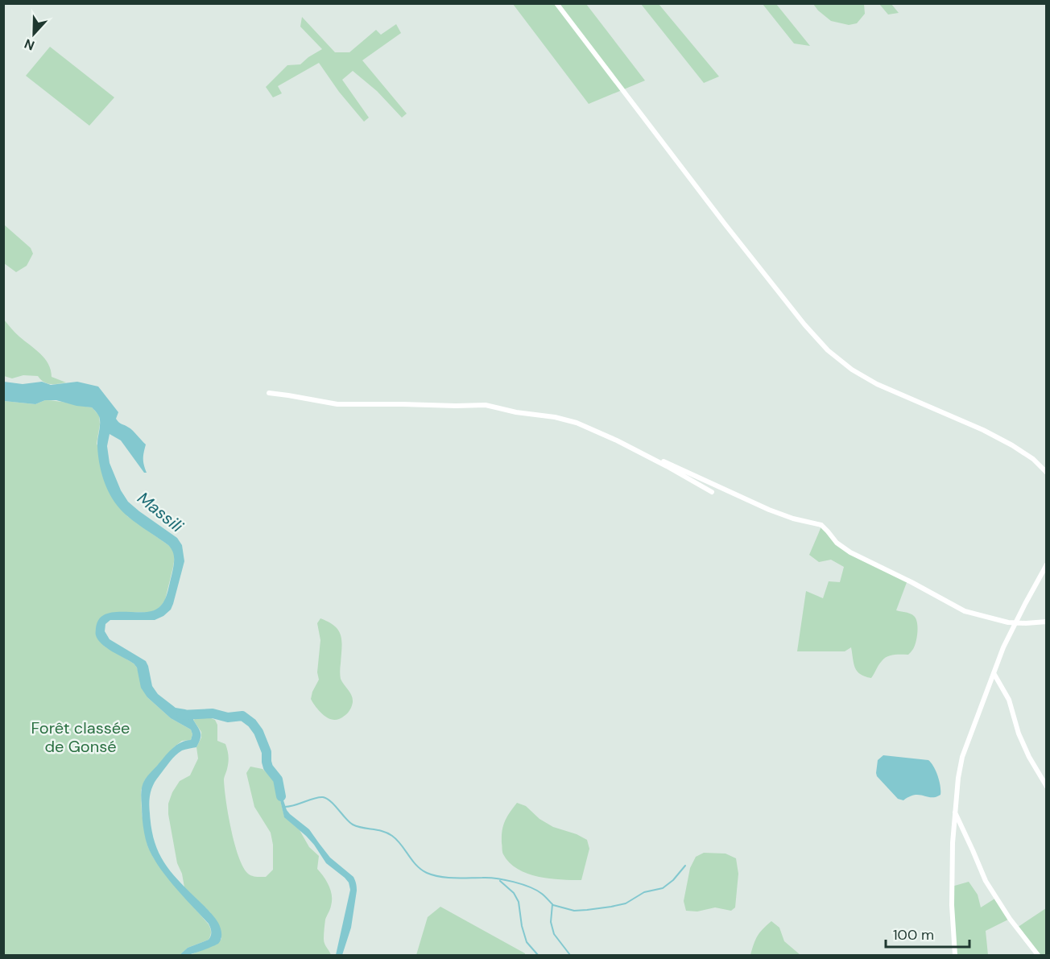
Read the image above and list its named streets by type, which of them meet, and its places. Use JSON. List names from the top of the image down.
{
  "water": ["Massili"],
  "parks": ["Forêt classée de Gonsé"],
  "scale_bar": "100 m",
  "north": "bottom"
}
